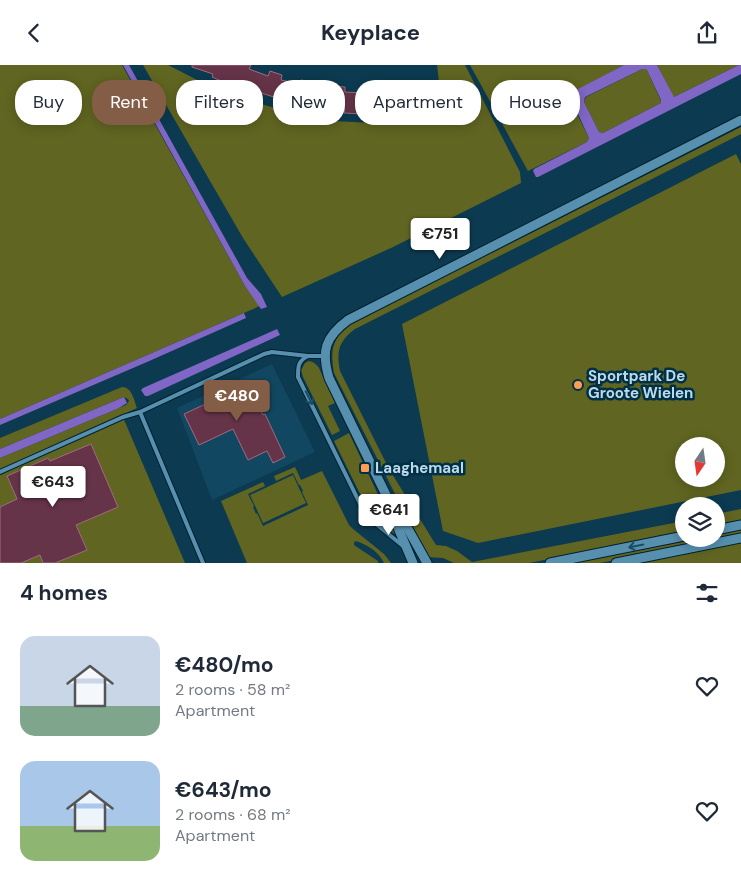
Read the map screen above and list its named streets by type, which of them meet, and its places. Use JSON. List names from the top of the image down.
{
  "places": {
    "other": ["Sportpark De Groote Wielen"],
    "transit": ["Laaghemaal"]
  },
  "north": "bottom",
  "page": {
    "header": "Keyplace",
    "chip": [
      "Buy",
      "Rent",
      "Filters",
      "New",
      "Apartment",
      "House"
    ],
    "price": [
      "€751",
      "€480",
      "€643",
      "€641"
    ],
    "heading": "4 homes",
    "list": [
      {
        "name": "€480/mo",
        "note": "2 rooms · 58 m² · Apartment"
      },
      {
        "name": "€643/mo",
        "note": "2 rooms · 68 m² · Apartment"
      }
    ]
  }
}
